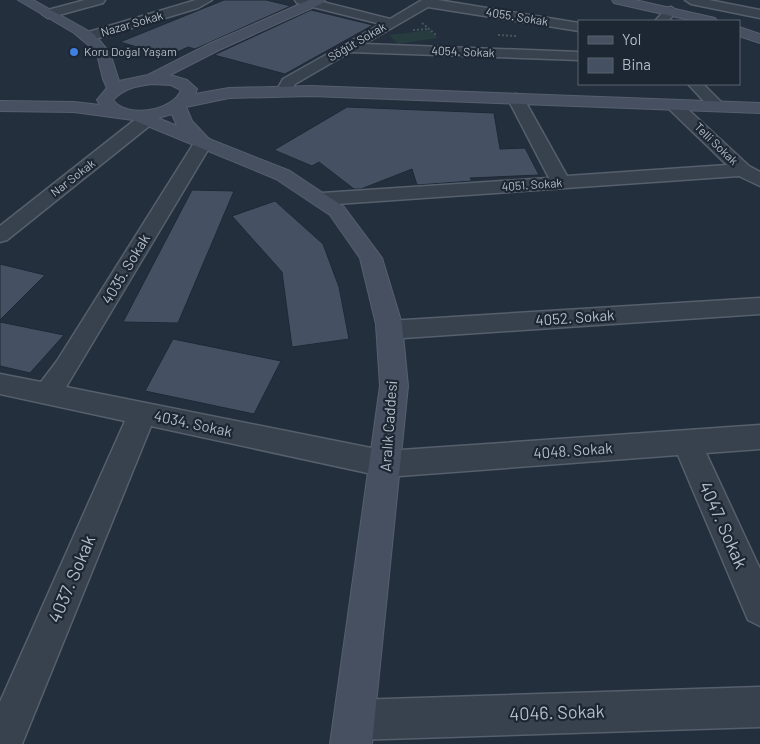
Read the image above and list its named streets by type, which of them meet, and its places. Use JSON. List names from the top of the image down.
{
  "streets": {
    "street": [
      "4055. Sokak",
      "Nazar Sokak",
      "Söğüt Sokak",
      "4054. Sokak",
      "Telli Sokak",
      "Nar Sokak",
      "4051. Sokak",
      "4035. Sokak",
      "4052. Sokak",
      "4034. Sokak",
      "Aralık Caddesi",
      "4048. Sokak",
      "4047. Sokak",
      "4037. Sokak",
      "4046. Sokak"
    ]
  },
  "crossings": [
    ["4055. Sokak", "Söğüt Sokak"],
    ["Söğüt Sokak", "4054. Sokak"],
    ["Telli Sokak", "4051. Sokak"],
    ["Nar Sokak", "Aralık Caddesi"],
    ["4051. Sokak", "Aralık Caddesi"],
    ["4035. Sokak", "4034. Sokak"],
    ["4035. Sokak", "Aralık Caddesi"],
    ["4052. Sokak", "Aralık Caddesi"],
    ["4034. Sokak", "Aralık Caddesi"],
    ["4034. Sokak", "4048. Sokak"],
    ["4034. Sokak", "4037. Sokak"],
    ["Aralık Caddesi", "4048. Sokak"],
    ["Aralık Caddesi", "4046. Sokak"],
    ["4048. Sokak", "4047. Sokak"]
  ],
  "places": ["Koru Doğal Yaşam"],
  "legend": ["Yol", "Bina"]
}
